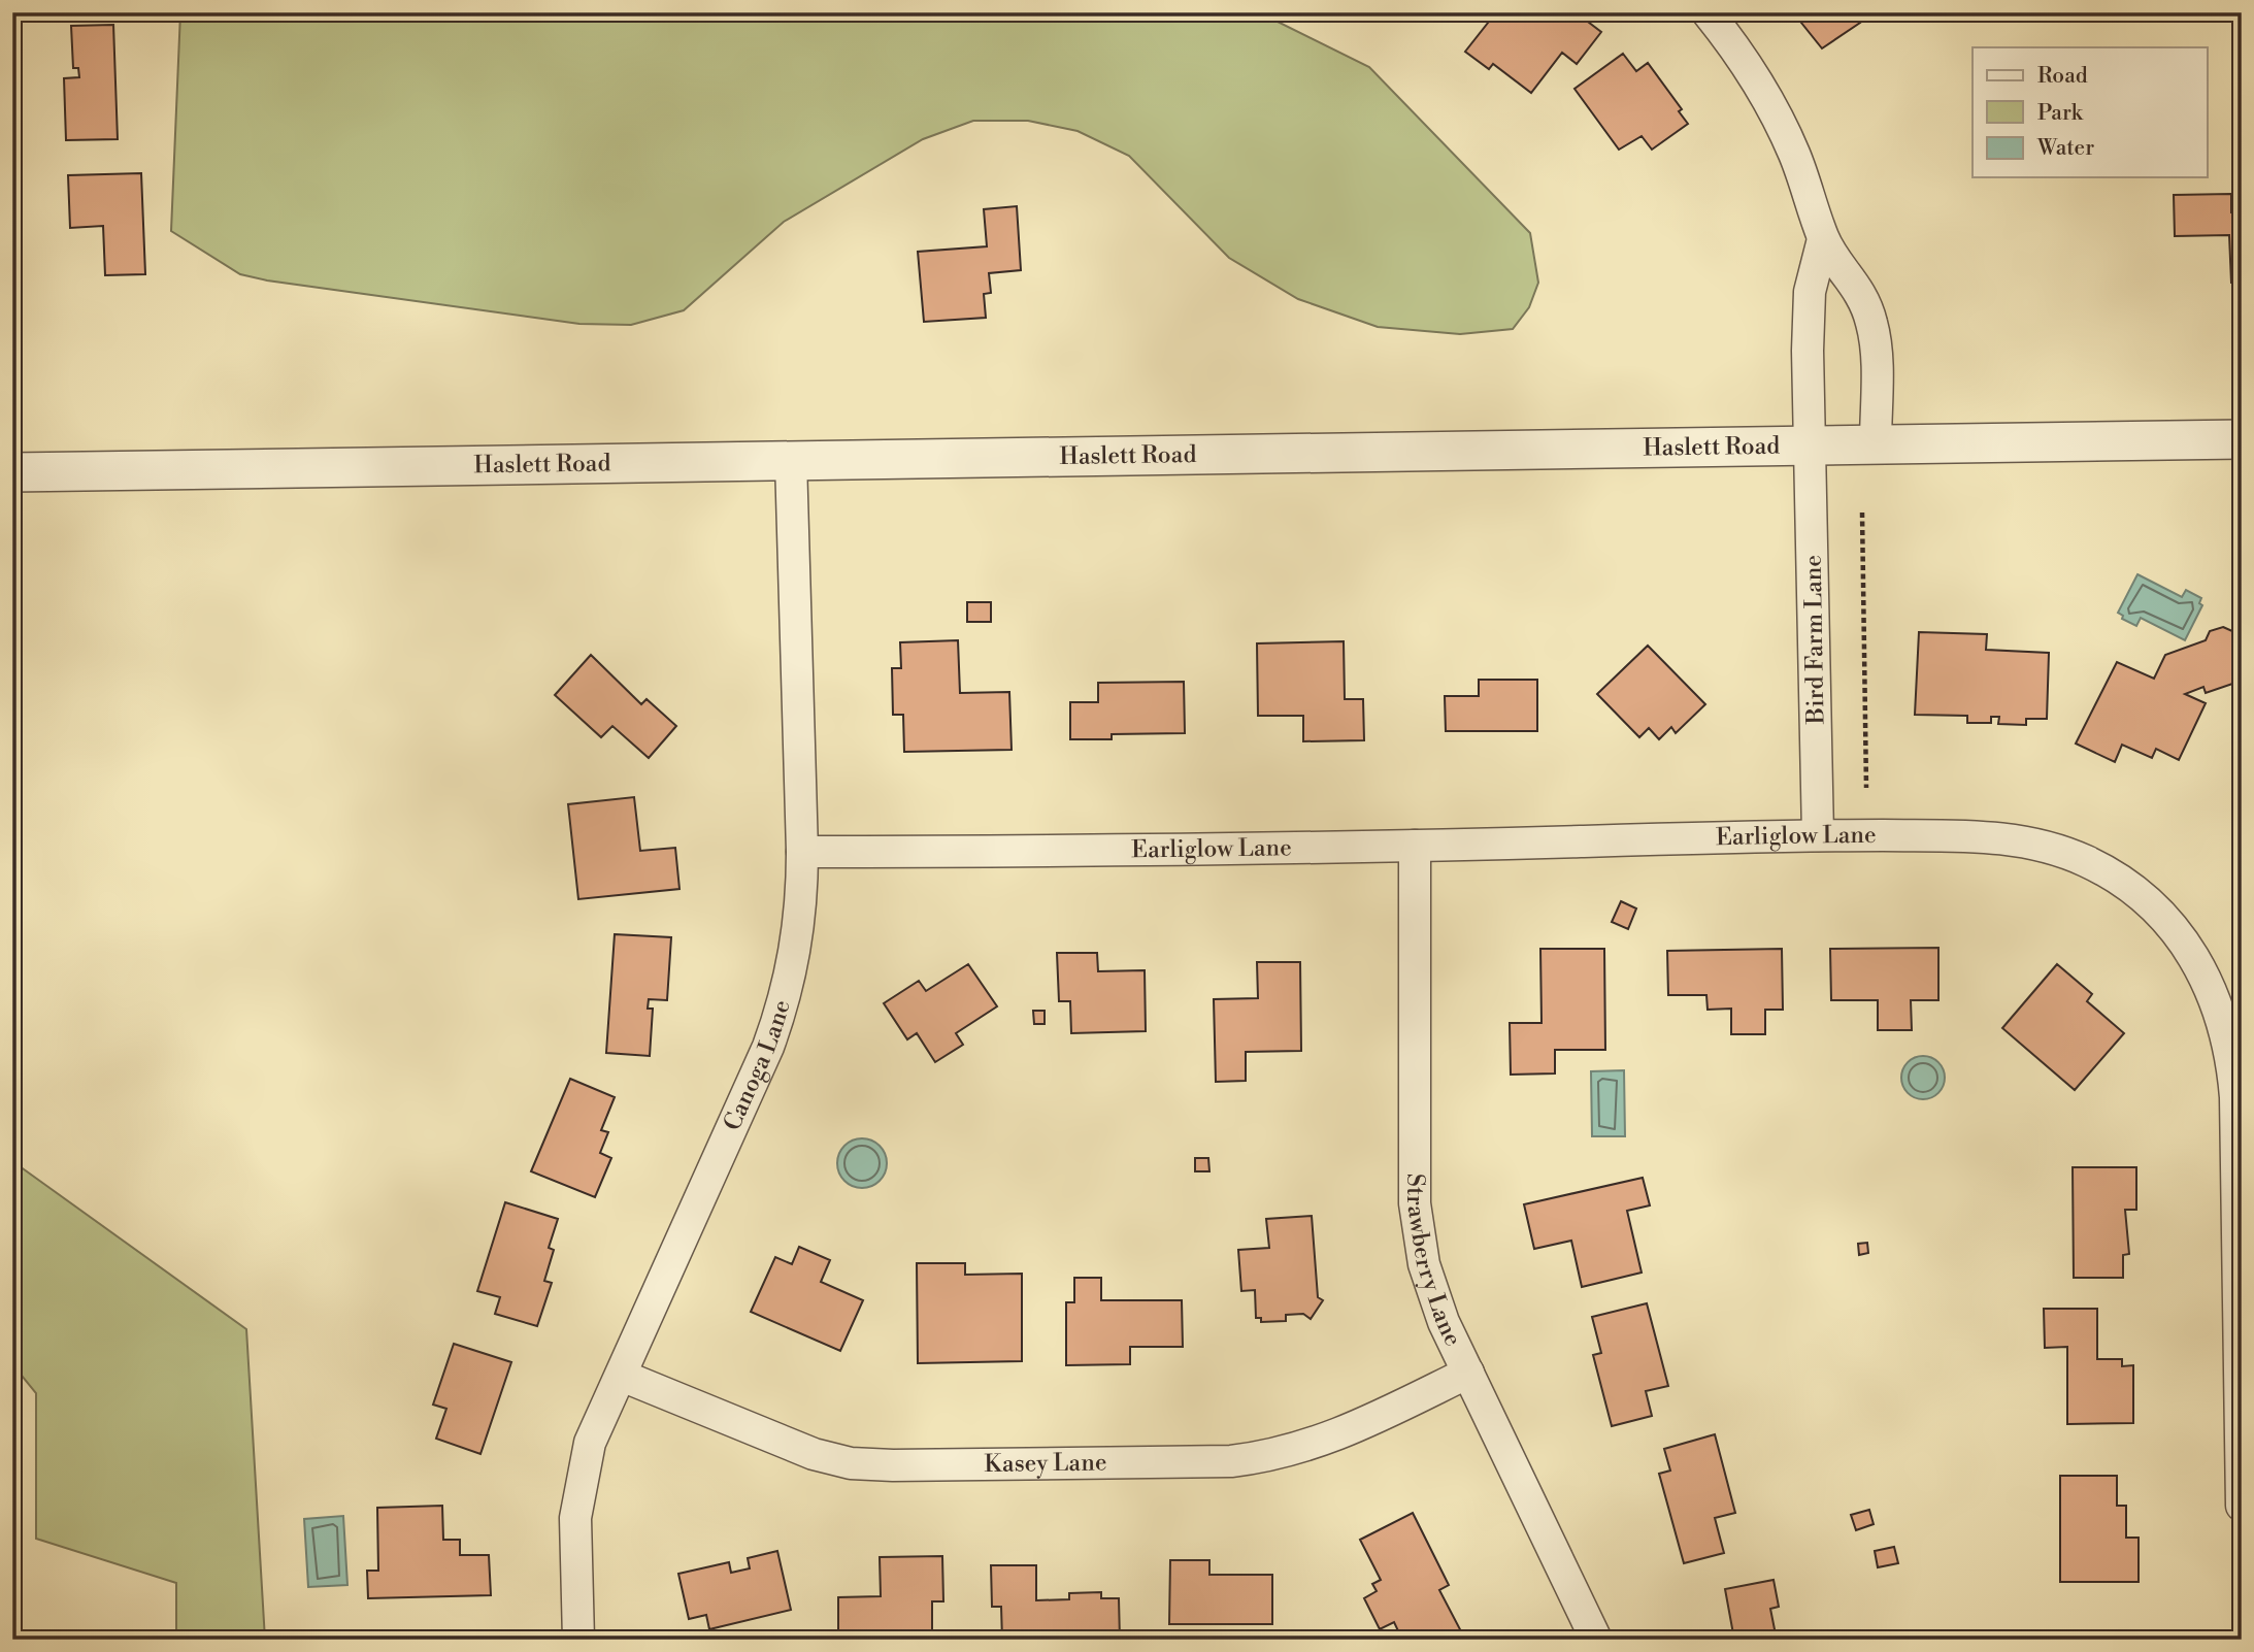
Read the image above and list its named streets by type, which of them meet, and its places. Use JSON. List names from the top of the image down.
{
  "streets": {
    "street": [
      "Haslett Road",
      "Bird Farm Lane",
      "Earliglow Lane",
      "Canoga Lane",
      "Strawberry Lane",
      "Kasey Lane"
    ]
  },
  "crossings": [
    ["Haslett Road", "Bird Farm Lane"],
    ["Haslett Road", "Canoga Lane"],
    ["Bird Farm Lane", "Earliglow Lane"],
    ["Earliglow Lane", "Canoga Lane"],
    ["Earliglow Lane", "Strawberry Lane"],
    ["Canoga Lane", "Kasey Lane"],
    ["Strawberry Lane", "Kasey Lane"]
  ],
  "legend": ["Road", "Park", "Water"]
}
